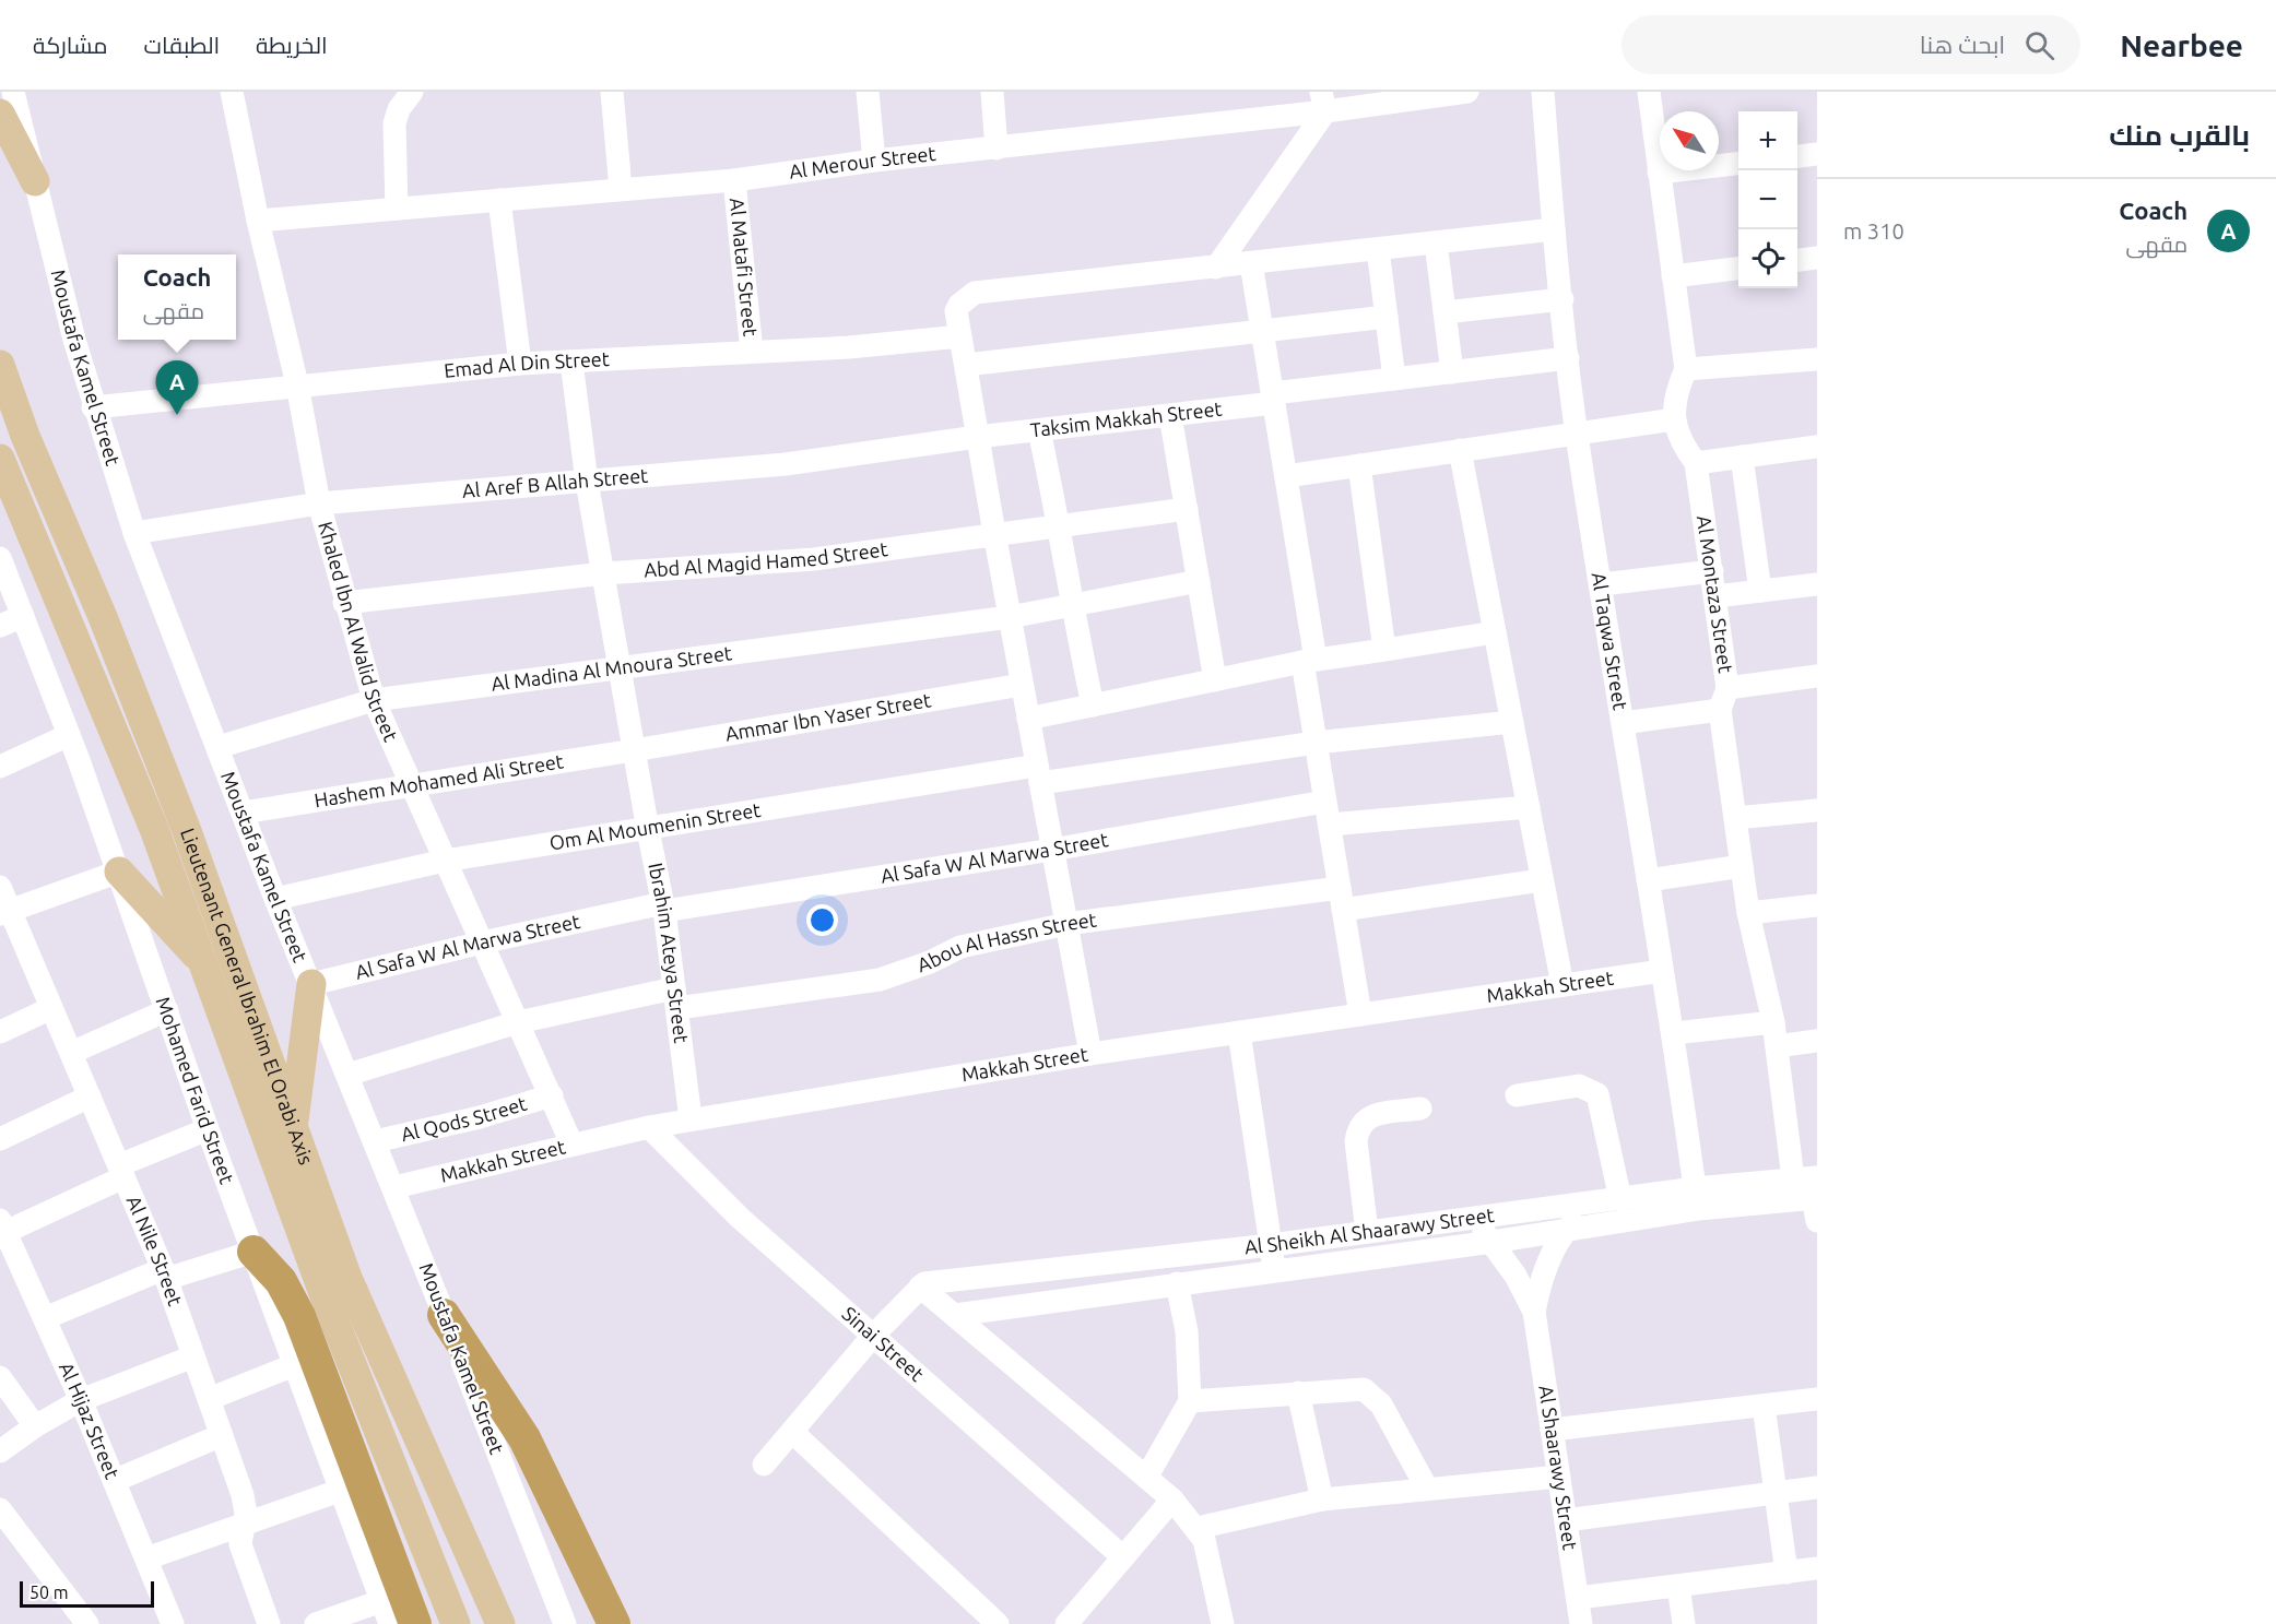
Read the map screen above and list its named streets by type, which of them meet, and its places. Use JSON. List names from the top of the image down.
{
  "streets": {
    "main road": ["Lieutenant General Ibrahim El Orabi Axis"],
    "street": [
      "Al Merour Street",
      "Al Matafi Street",
      "Emad Al Din Street",
      "Moustafa Kamel Street",
      "Taksim Makkah Street",
      "Al Aref B Allah Street",
      "Abd Al Magid Hamed Street",
      "Al Montaza Street",
      "Khaled Ibn Al Walid Street",
      "Al Taqwa Street",
      "Al Madina Al Mnoura Street",
      "Ammar Ibn Yaser Street",
      "Hashem Mohamed Ali Street",
      "Om Al Moumenin Street",
      "Al Safa W Al Marwa Street",
      "Abou Al Hassn Street",
      "Ibrahim Ateya Street",
      "Makkah Street",
      "Mohamed Farid Street",
      "Al Qods Street",
      "Al Sheikh Al Shaarawy Street",
      "Al Nile Street",
      "Sinai Street",
      "Al Hijaz Street",
      "Al Shaarawy Street"
    ]
  },
  "crossings": [
    ["Al Merour Street", "Al Matafi Street"],
    ["Al Merour Street", "Khaled Ibn Al Walid Street"],
    ["Al Matafi Street", "Emad Al Din Street"],
    ["Emad Al Din Street", "Moustafa Kamel Street"],
    ["Emad Al Din Street", "Khaled Ibn Al Walid Street"],
    ["Emad Al Din Street", "Ibrahim Ateya Street"],
    ["Moustafa Kamel Street", "Al Aref B Allah Street"],
    ["Moustafa Kamel Street", "Al Madina Al Mnoura Street"],
    ["Moustafa Kamel Street", "Hashem Mohamed Ali Street"],
    ["Moustafa Kamel Street", "Om Al Moumenin Street"],
    ["Moustafa Kamel Street", "Al Safa W Al Marwa Street"],
    ["Moustafa Kamel Street", "Abou Al Hassn Street"],
    ["Moustafa Kamel Street", "Makkah Street"],
    ["Moustafa Kamel Street", "Al Qods Street"],
    ["Taksim Makkah Street", "Al Aref B Allah Street"],
    ["Taksim Makkah Street", "Al Taqwa Street"],
    ["Al Aref B Allah Street", "Khaled Ibn Al Walid Street"],
    ["Al Aref B Allah Street", "Ibrahim Ateya Street"],
    ["Abd Al Magid Hamed Street", "Khaled Ibn Al Walid Street"],
    ["Abd Al Magid Hamed Street", "Ibrahim Ateya Street"],
    ["Al Montaza Street", "Al Sheikh Al Shaarawy Street"],
    ["Khaled Ibn Al Walid Street", "Al Madina Al Mnoura Street"],
    ["Khaled Ibn Al Walid Street", "Hashem Mohamed Ali Street"],
    ["Khaled Ibn Al Walid Street", "Om Al Moumenin Street"],
    ["Khaled Ibn Al Walid Street", "Al Safa W Al Marwa Street"],
    ["Khaled Ibn Al Walid Street", "Abou Al Hassn Street"],
    ["Khaled Ibn Al Walid Street", "Makkah Street"],
    ["Khaled Ibn Al Walid Street", "Al Qods Street"],
    ["Al Taqwa Street", "Makkah Street"],
    ["Al Taqwa Street", "Al Sheikh Al Shaarawy Street"],
    ["Al Madina Al Mnoura Street", "Ibrahim Ateya Street"],
    ["Ammar Ibn Yaser Street", "Hashem Mohamed Ali Street"],
    ["Ammar Ibn Yaser Street", "Ibrahim Ateya Street"],
    ["Hashem Mohamed Ali Street", "Ibrahim Ateya Street"],
    ["Om Al Moumenin Street", "Ibrahim Ateya Street"],
    ["Al Safa W Al Marwa Street", "Ibrahim Ateya Street"],
    ["Abou Al Hassn Street", "Ibrahim Ateya Street"],
    ["Ibrahim Ateya Street", "Makkah Street"],
    ["Makkah Street", "Sinai Street"],
    ["Al Sheikh Al Shaarawy Street", "Al Shaarawy Street"]
  ],
  "scale_bar": "50 m",
  "north": "top left",
  "page": {
    "header": "Nearbee",
    "search": "ابحث هنا",
    "nav": ["الخريطة", "الطبقات", "مشاركة"],
    "heading": "بالقرب منك",
    "map_buttons": ["+", "−"],
    "list": [
      {
        "mark": "A",
        "name": "Coach",
        "note": "مقهى",
        "value": "310 m"
      }
    ],
    "popup": ["Coach", "مقهى"],
    "pins": "A",
    "scale": "50 m"
  }
}
